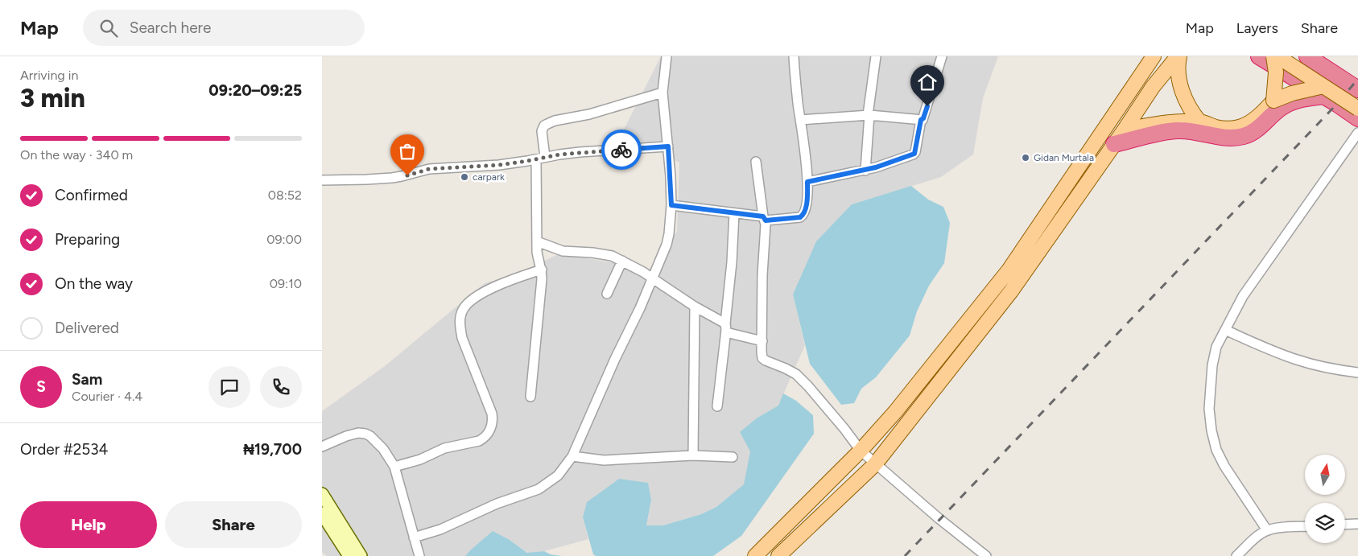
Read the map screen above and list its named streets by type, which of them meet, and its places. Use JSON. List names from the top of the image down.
{
  "places": ["Gidan Murtala", "carpark"],
  "north": "top",
  "page": {
    "header": "Map",
    "search": "Search here",
    "nav": ["Map", "Layers", "Share"],
    "heading": ["3 min", "Arriving in", "09:20–09:25"],
    "panel": [
      "Sam",
      "Courier · 4.4",
      "Order #2534",
      "₦19,700"
    ],
    "bar": "On the way · 340 m",
    "list": [
      ["Confirmed", "08:52"],
      ["Preparing", "09:00"],
      ["On the way", "09:10"],
      "Delivered"
    ],
    "round": "S",
    "buttons": ["Help", "Share"]
  }
}
